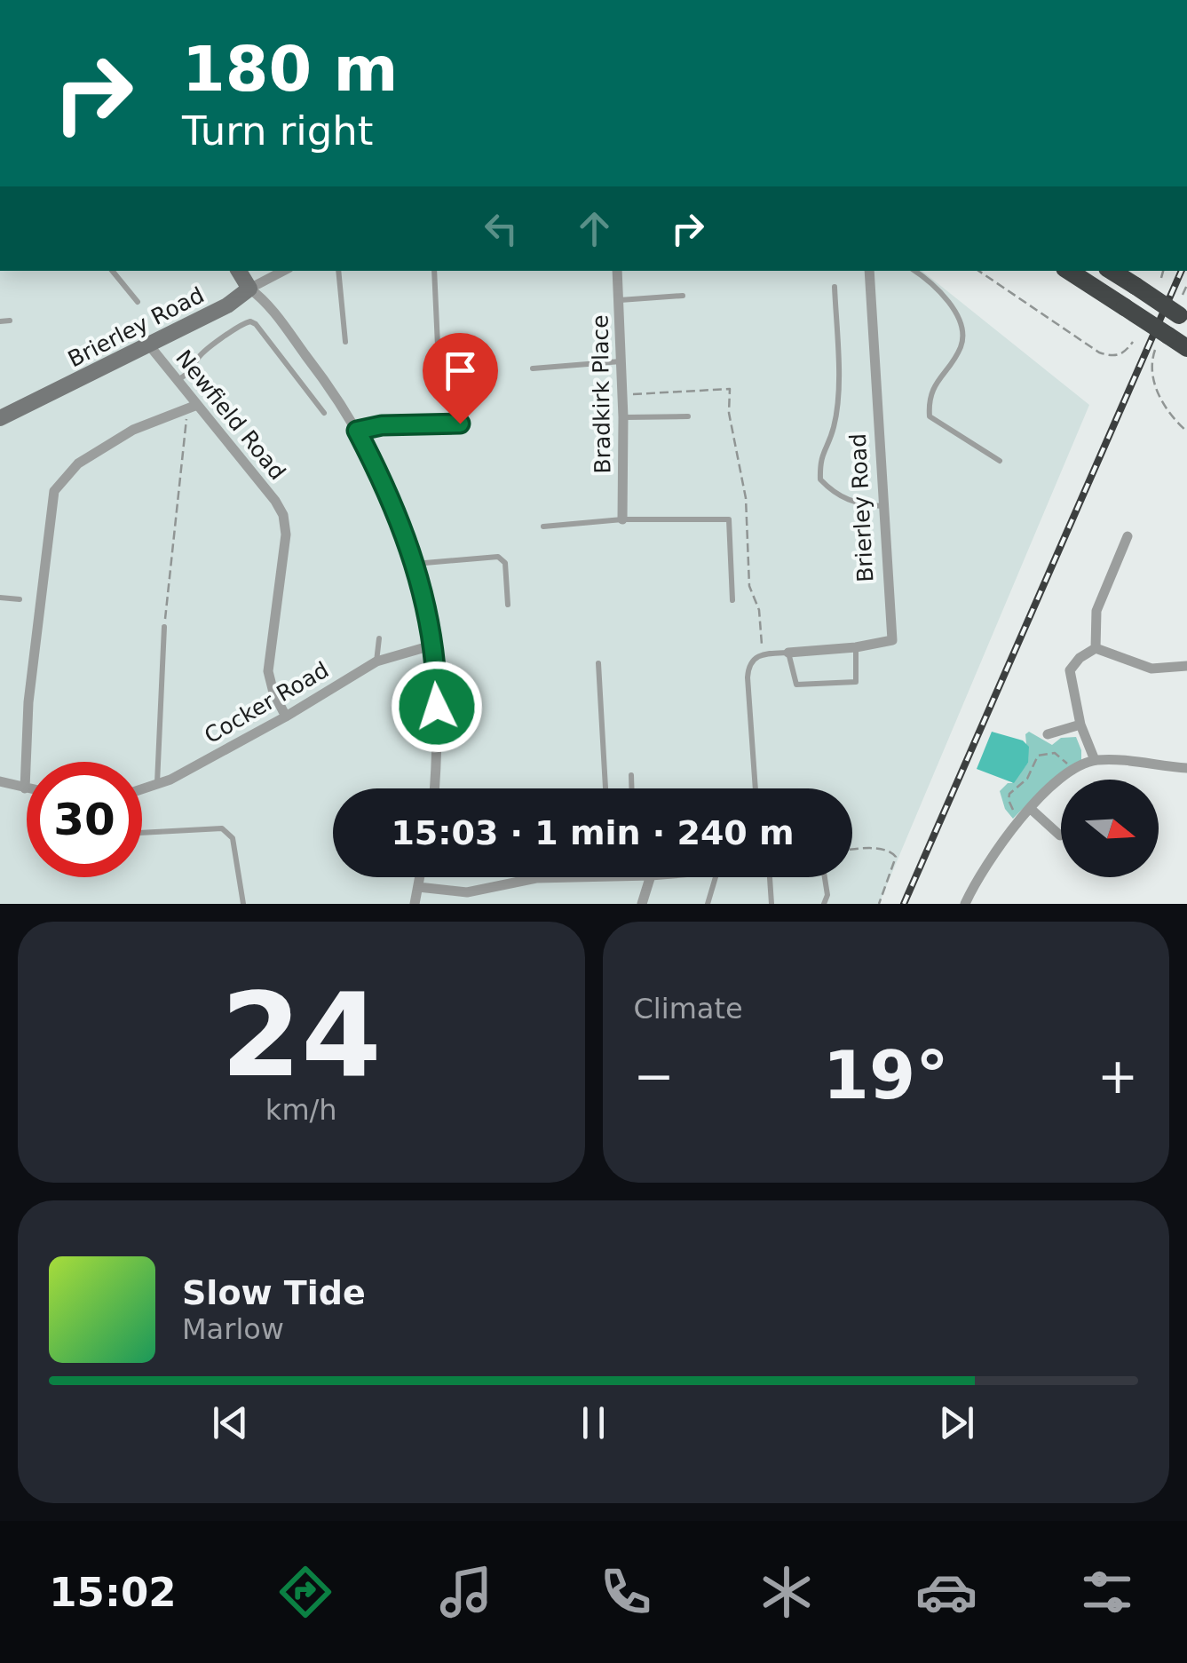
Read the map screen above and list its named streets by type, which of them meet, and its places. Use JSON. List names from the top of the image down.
{
  "streets": {
    "street": [
      "Brierley Road",
      "Bradkirk Place",
      "Newfield Road",
      "Cocker Road"
    ]
  },
  "crossings": [
    ["Brierley Road", "Newfield Road"],
    ["Newfield Road", "Cocker Road"]
  ],
  "north": "right",
  "page": {
    "turn": ["180 m", "Turn right"],
    "limit": "30",
    "trip": "15:03 · 1 min · 240 m",
    "tile": [
      ["24", "km/h"],
      "Climate"
    ],
    "heat": ["−", "19°", "+"],
    "song": ["Slow Tide", "Marlow"],
    "tabs": "15:02"
  }
}
